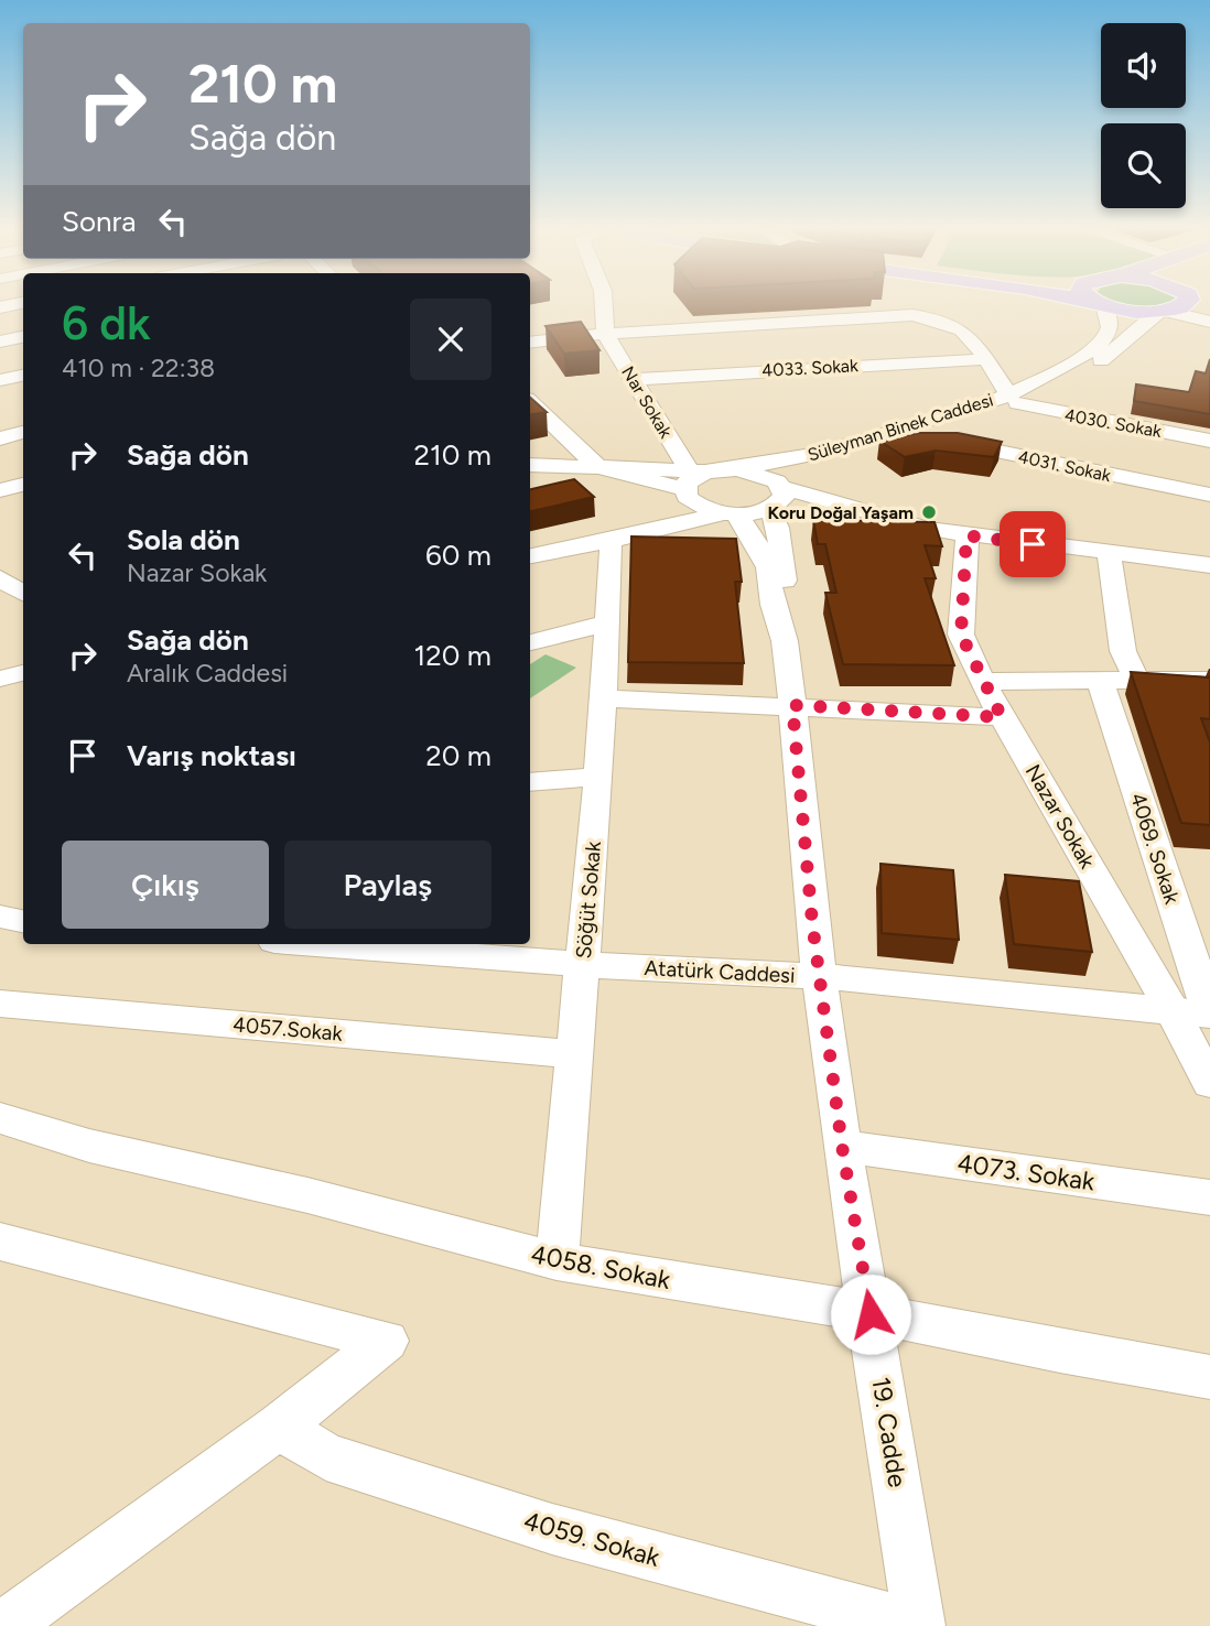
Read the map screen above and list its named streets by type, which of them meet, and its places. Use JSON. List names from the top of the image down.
{
  "streets": {
    "street": [
      "4033. Sokak",
      "Nar Sokak",
      "4030. Sokak",
      "Süleyman Binek Caddesi",
      "4031. Sokak",
      "Nazar Sokak",
      "4069. Sokak",
      "Söğüt Sokak",
      "Atatürk Caddesi",
      "4057.Sokak",
      "4073. Sokak",
      "4058. Sokak",
      "19. Cadde",
      "4059. Sokak"
    ]
  },
  "crossings": [
    ["4033. Sokak", "Nar Sokak"],
    ["4030. Sokak", "Süleyman Binek Caddesi"],
    ["Süleyman Binek Caddesi", "4031. Sokak"],
    ["Nazar Sokak", "Atatürk Caddesi"],
    ["4069. Sokak", "Atatürk Caddesi"],
    ["Söğüt Sokak", "Atatürk Caddesi"],
    ["Söğüt Sokak", "4057.Sokak"],
    ["Söğüt Sokak", "4058. Sokak"],
    ["Atatürk Caddesi", "19. Cadde"],
    ["4073. Sokak", "19. Cadde"],
    ["4058. Sokak", "19. Cadde"],
    ["19. Cadde", "4059. Sokak"]
  ],
  "places": ["Koru Doğal Yaşam"],
  "page": {
    "turn": ["210 m", "Sağa dön"],
    "then": "Sonra",
    "heading": ["6 dk", "410 m · 22:38"],
    "list": [
      {
        "name": "Sağa dön",
        "value": "210 m"
      },
      {
        "name": "Sola dön",
        "note": "Nazar Sokak",
        "value": "60 m"
      },
      {
        "name": "Sağa dön",
        "note": "Aralık Caddesi",
        "value": "120 m"
      },
      {
        "name": "Varış noktası",
        "value": "20 m"
      }
    ],
    "buttons": ["Çıkış", "Paylaş"]
  }
}
